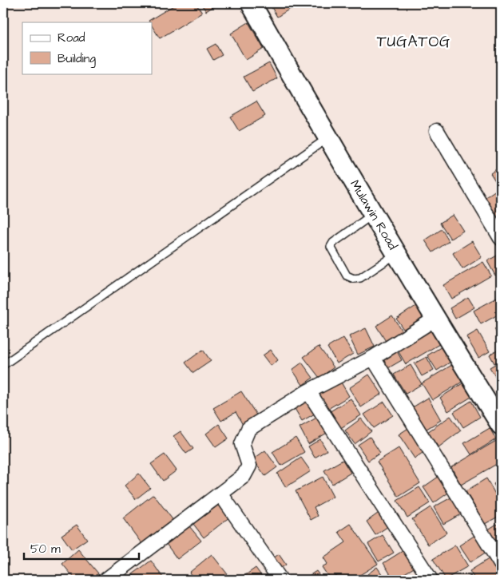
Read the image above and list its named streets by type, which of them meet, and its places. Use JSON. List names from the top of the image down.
{
  "streets": {
    "main road": ["Mulawin Road"]
  },
  "districts": ["TUGATOG"],
  "legend": ["Road", "Building"],
  "scale_bar": "50 m"
}
